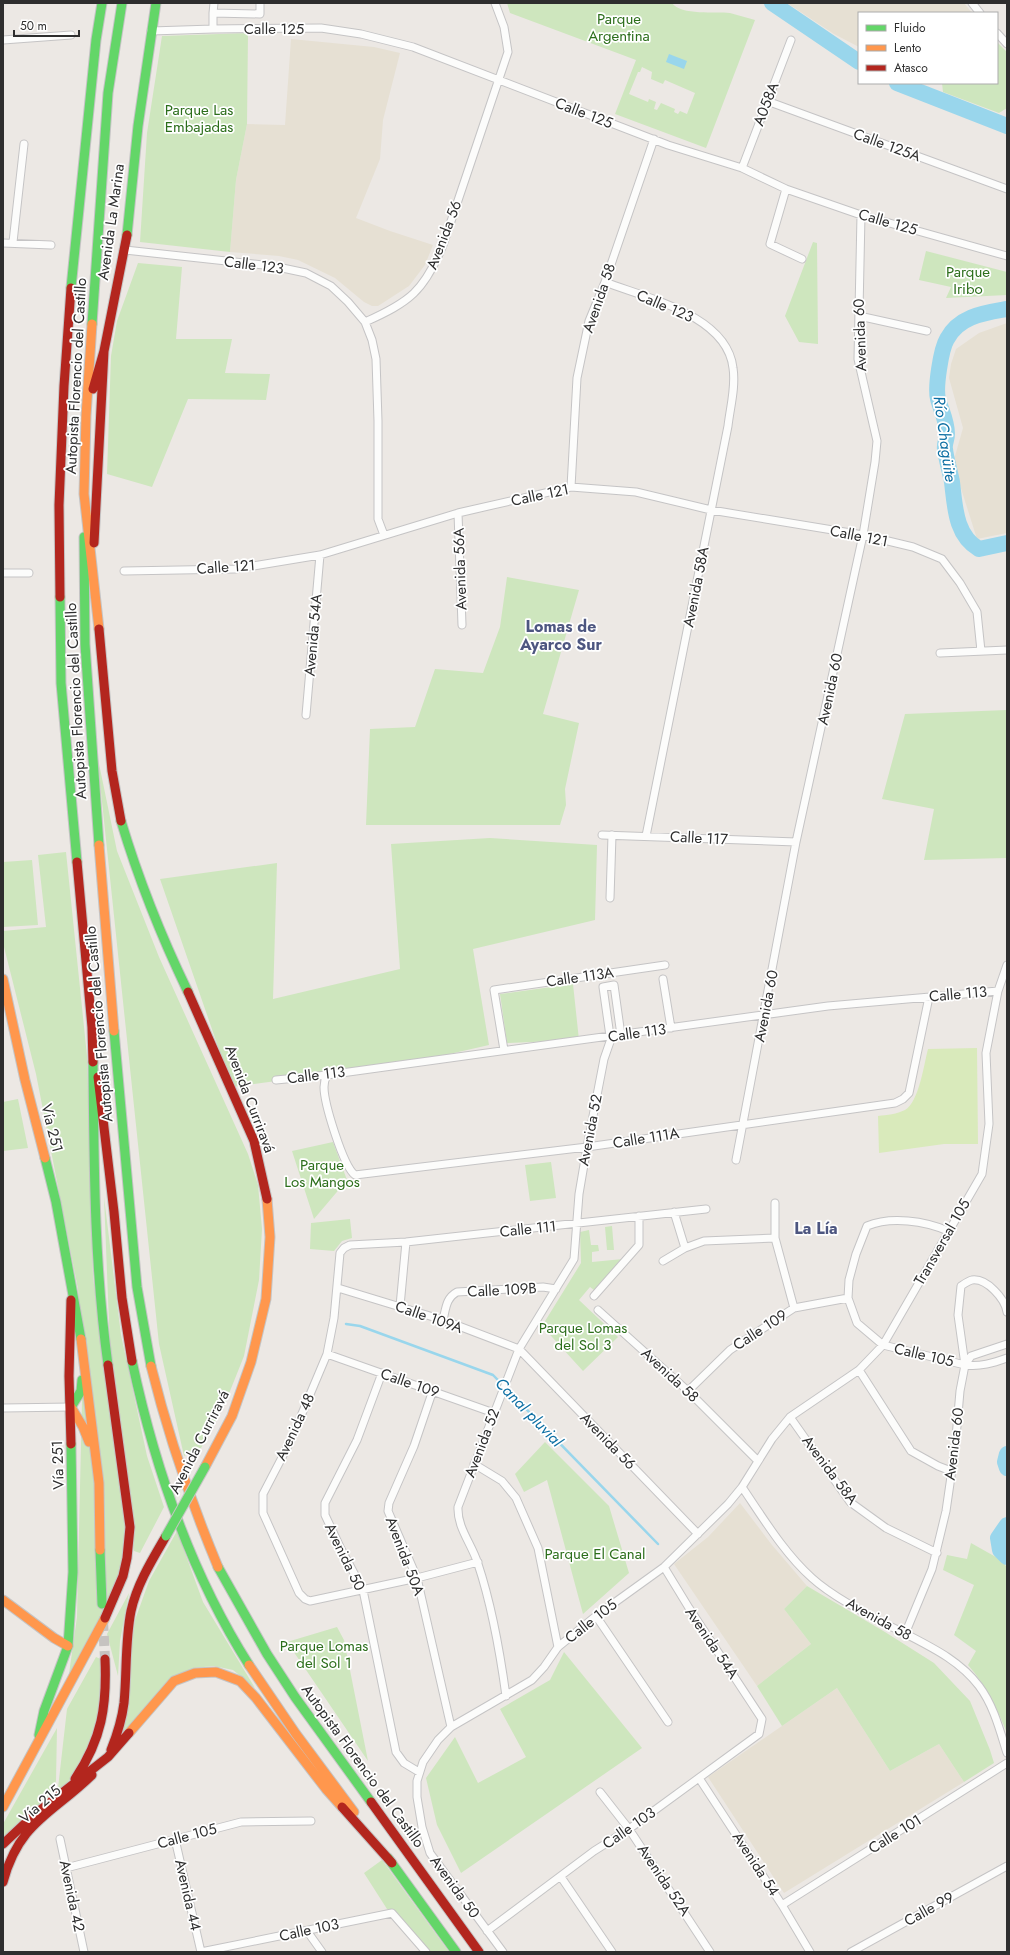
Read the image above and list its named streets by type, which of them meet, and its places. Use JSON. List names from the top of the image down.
{
  "streets": {
    "main road": [
      "Avenida La Marina",
      "Autopista Florencio del Castillo",
      "Avenida Curriravá",
      "Vía 251",
      "Vía 215"
    ],
    "street": [
      "Calle 125",
      "A058A",
      "Calle 125A",
      "Avenida 56",
      "Calle 123",
      "Avenida 58",
      "Avenida 60",
      "Calle 121",
      "Avenida 56A",
      "Avenida 58A",
      "Avenida 54A",
      "Calle 117",
      "Calle 113A",
      "Calle 113",
      "Avenida 52",
      "Calle 111A",
      "Calle 111",
      "Transversal 105",
      "Calle 109B",
      "Calle 109A",
      "Calle 109",
      "Calle 105",
      "Avenida 48",
      "Avenida 50A",
      "Avenida 50",
      "Calle 103",
      "Calle 101",
      "Avenida 54",
      "Avenida 52A",
      "Avenida 44",
      "Avenida 42",
      "Calle 99"
    ]
  },
  "crossings": [
    ["Calle 125", "A058A"],
    ["Calle 125", "Avenida La Marina"],
    ["Calle 125", "Avenida 56"],
    ["Calle 125", "Avenida 58"],
    ["Calle 125", "Avenida 60"],
    ["A058A", "Calle 125A"],
    ["Avenida La Marina", "Calle 123"],
    ["Avenida La Marina", "Avenida Curriravá"],
    ["Avenida 56", "Calle 123"],
    ["Avenida 56", "Avenida 52"],
    ["Avenida 56", "Calle 109A"],
    ["Avenida 56", "Calle 105"],
    ["Calle 123", "Avenida 58"],
    ["Calle 123", "Avenida 58A"],
    ["Avenida 58", "Avenida 60"],
    ["Avenida 58", "Calle 121"],
    ["Avenida 58", "Transversal 105"],
    ["Avenida 58", "Calle 109"],
    ["Avenida 58", "Calle 105"],
    ["Avenida 60", "Calle 121"],
    ["Avenida 60", "Avenida 58A"],
    ["Avenida 60", "Calle 117"],
    ["Avenida 60", "Calle 113"],
    ["Avenida 60", "Calle 111A"],
    ["Avenida 60", "Calle 105"],
    ["Autopista Florencio del Castillo", "Avenida Curriravá"],
    ["Calle 121", "Avenida 56A"],
    ["Calle 121", "Avenida 58A"],
    ["Calle 121", "Avenida 54A"],
    ["Avenida 58A", "Calle 117"],
    ["Avenida 58A", "Transversal 105"],
    ["Avenida 54A", "Calle 105"],
    ["Avenida 54A", "Calle 103"],
    ["Calle 113A", "Calle 113"],
    ["Calle 113", "Avenida 52"],
    ["Calle 113", "Calle 111A"],
    ["Calle 113", "Transversal 105"],
    ["Avenida Curriravá", "Vía 215"],
    ["Avenida 52", "Calle 111A"],
    ["Avenida 52", "Calle 111"],
    ["Avenida 52", "Calle 109B"],
    ["Avenida 52", "Calle 109A"],
    ["Avenida 52", "Calle 109"],
    ["Avenida 52", "Calle 105"],
    ["Calle 111", "Avenida 48"],
    ["Transversal 105", "Calle 105"],
    ["Calle 109B", "Calle 109A"],
    ["Calle 109A", "Avenida 48"],
    ["Calle 109", "Avenida 48"],
    ["Calle 109", "Avenida 50A"],
    ["Calle 109", "Avenida 50"],
    ["Calle 105", "Avenida 50A"],
    ["Calle 105", "Avenida 50"],
    ["Calle 105", "Avenida 44"],
    ["Calle 105", "Avenida 42"],
    ["Avenida 48", "Avenida 50"],
    ["Avenida 50", "Calle 103"],
    ["Calle 103", "Avenida 54"],
    ["Calle 103", "Avenida 52A"],
    ["Calle 103", "Avenida 44"],
    ["Calle 101", "Avenida 54"]
  ],
  "districts": ["Lomas de Ayarco Sur", "La Lía"],
  "water": ["Río Chagüite", "Canal pluvial"],
  "parks": [
    "Parque Argentina",
    "Parque Las Embajadas",
    "Parque Iribo",
    "Parque Los Mangos",
    "Parque Lomas del Sol 3",
    "Parque El Canal",
    "Parque Lomas del Sol 1"
  ],
  "legend": ["Fluido", "Lento", "Atasco"],
  "scale_bar": "50 m"
}
